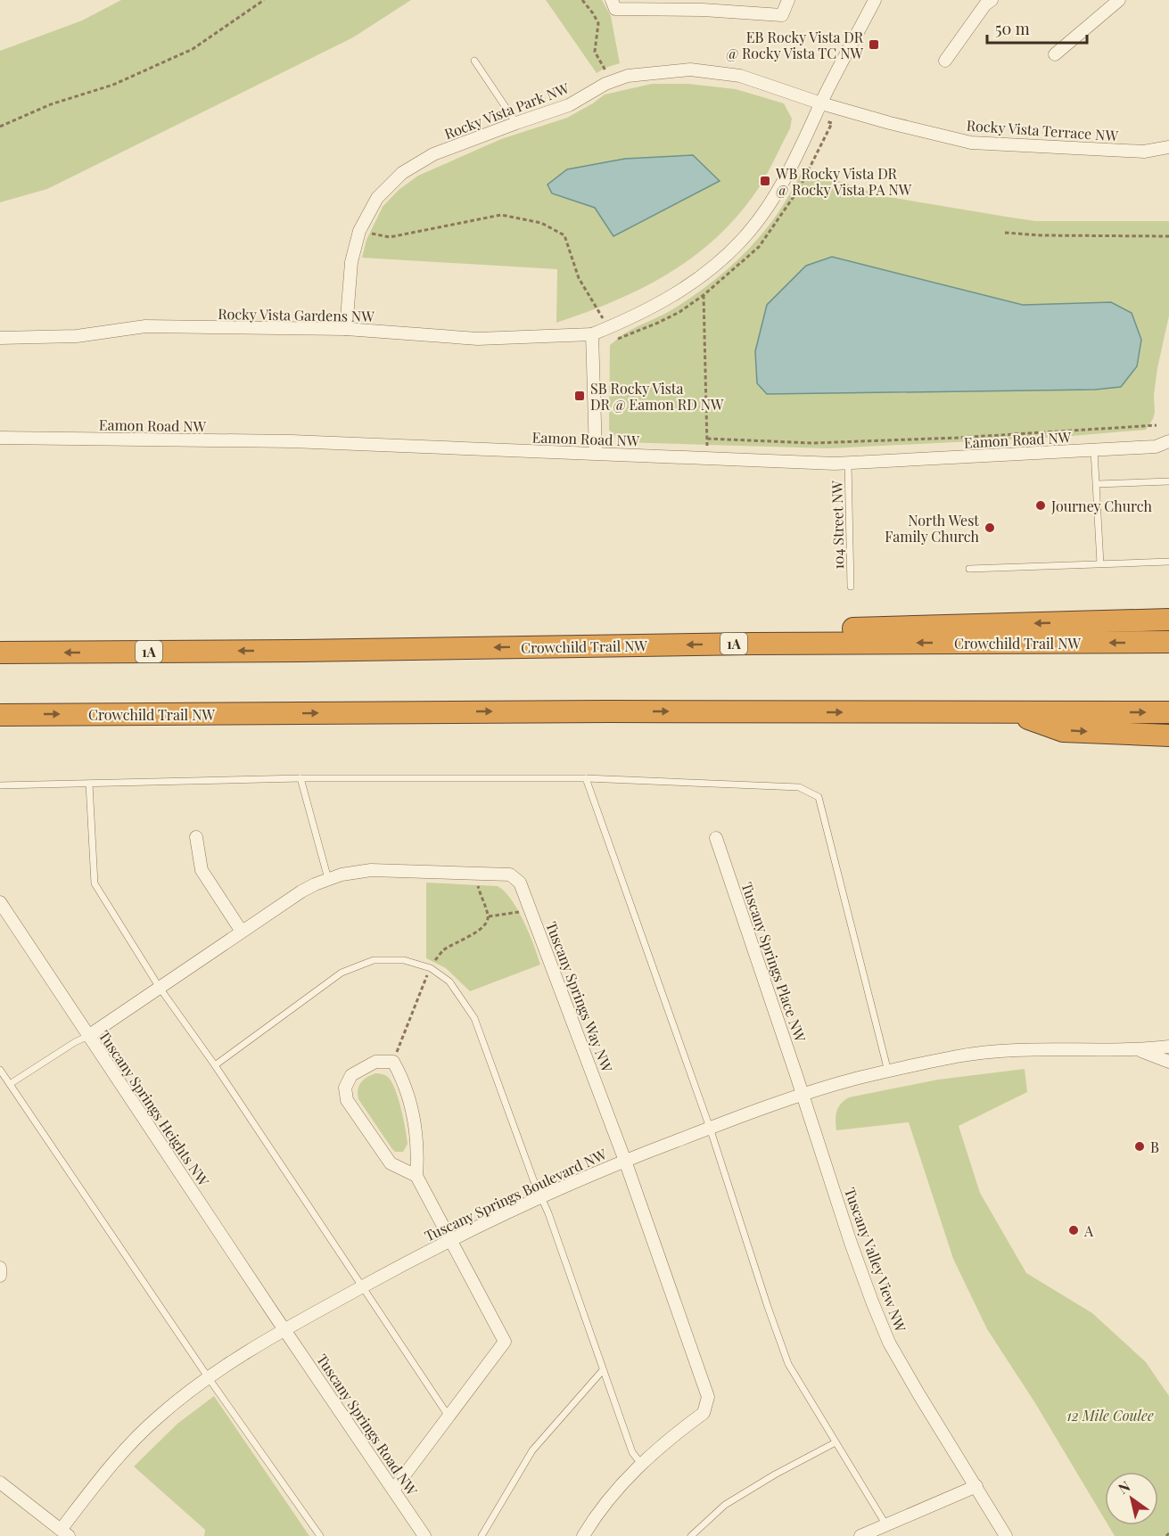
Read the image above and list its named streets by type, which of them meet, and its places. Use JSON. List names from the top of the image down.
{
  "streets": {
    "highway": ["Crowchild Trail NW", "1A"],
    "street": [
      "Rocky Vista Park NW",
      "Rocky Vista Terrace NW",
      "Rocky Vista Gardens NW",
      "Eamon Road NW",
      "Tuscany Springs Place NW",
      "Tuscany Springs Way NW",
      "Tuscany Springs Heights NW",
      "Tuscany Springs Boulevard NW",
      "Tuscany Valley View NW",
      "Tuscany Springs Road NW"
    ],
    "lane": ["104 Street NW"]
  },
  "crossings": [
    ["Rocky Vista Park NW", "Rocky Vista Terrace NW"],
    ["Rocky Vista Park NW", "Rocky Vista Gardens NW"],
    ["Eamon Road NW", "104 Street NW"],
    ["Tuscany Springs Place NW", "Tuscany Springs Boulevard NW"],
    ["Tuscany Springs Place NW", "Tuscany Valley View NW"],
    ["Tuscany Springs Way NW", "Tuscany Springs Heights NW"],
    ["Tuscany Springs Way NW", "Tuscany Springs Boulevard NW"],
    ["Tuscany Springs Heights NW", "Tuscany Springs Boulevard NW"],
    ["Tuscany Springs Heights NW", "Tuscany Springs Road NW"],
    ["Tuscany Springs Boulevard NW", "Tuscany Valley View NW"],
    ["Tuscany Springs Boulevard NW", "Tuscany Springs Road NW"]
  ],
  "parks": ["12 Mile Coulee"],
  "places": {
    "transit": ["EB Rocky Vista DR @ Rocky Vista TC NW", "WB Rocky Vista DR @ Rocky Vista PA NW", "SB Rocky Vista DR @ Eamon RD NW"],
    "other": [
      "Journey Church",
      "North West Family Church",
      "B",
      "A"
    ]
  },
  "scale_bar": "50 m",
  "north": "top left"
}
